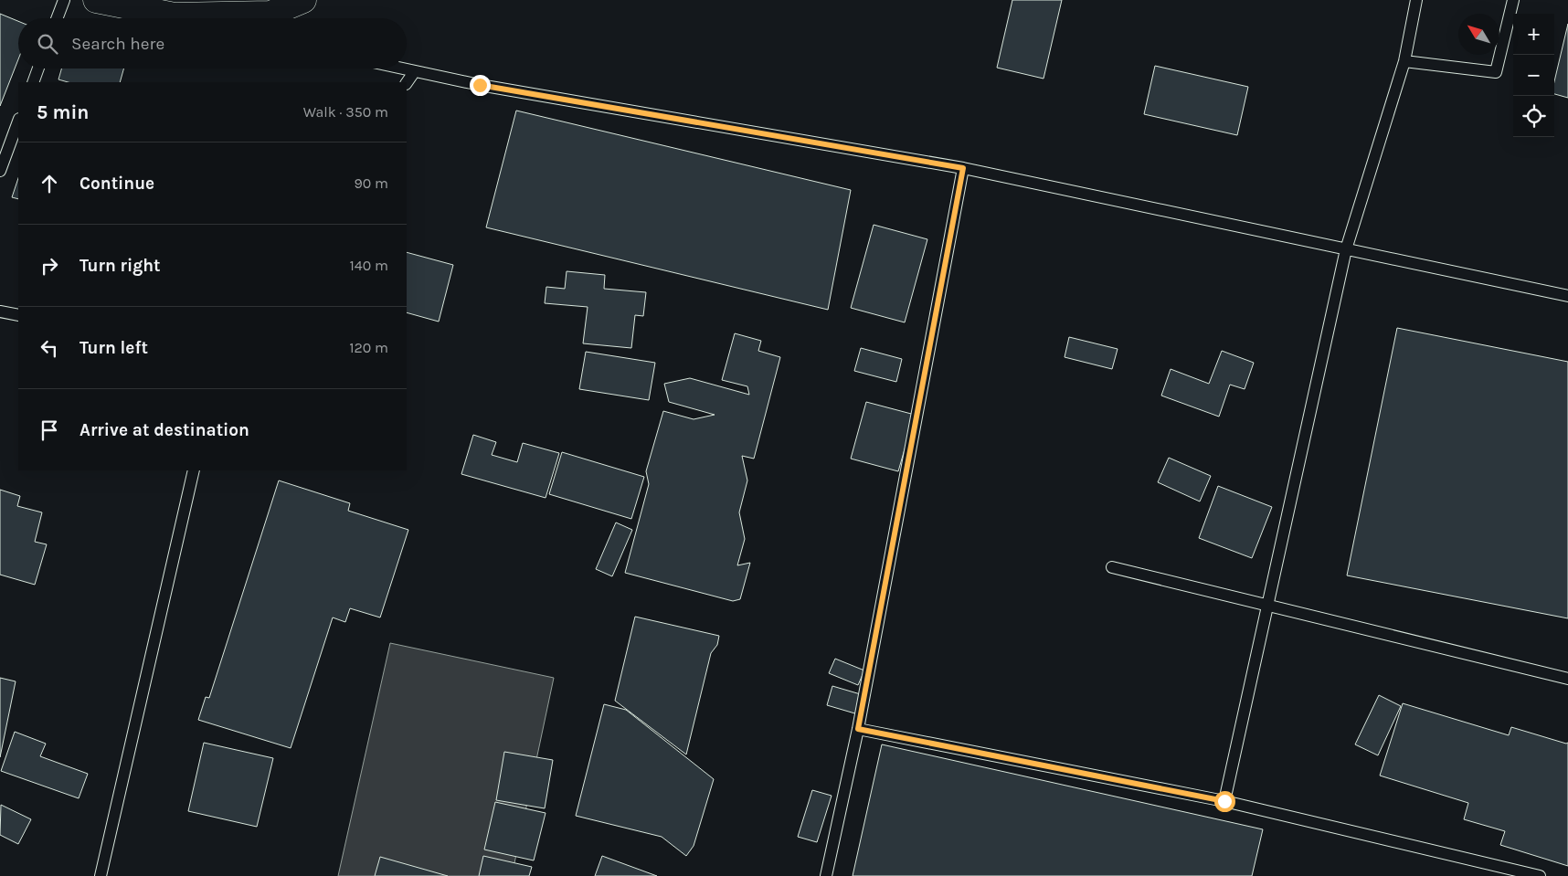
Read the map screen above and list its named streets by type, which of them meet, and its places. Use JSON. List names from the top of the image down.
{
  "north": "top left",
  "page": {
    "map_buttons": ["+", "−"],
    "search": "Search here",
    "heading": ["5 min", "Walk · 350 m"],
    "list": [
      ["Continue", "90 m"],
      ["Turn right", "140 m"],
      ["Turn left", "120 m"],
      "Arrive at destination"
    ]
  }
}
